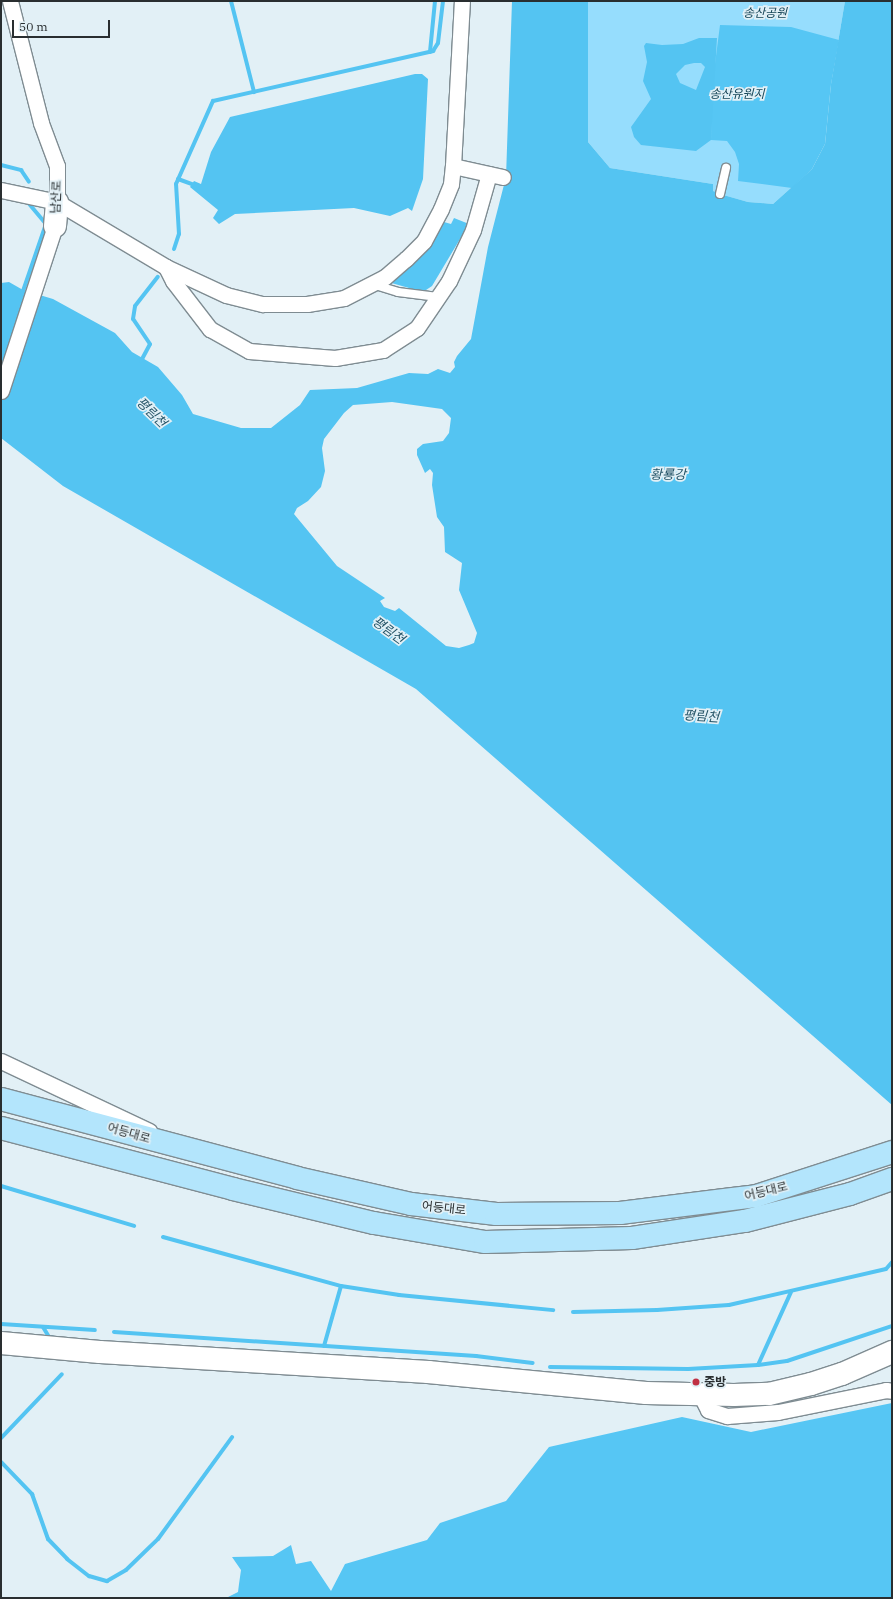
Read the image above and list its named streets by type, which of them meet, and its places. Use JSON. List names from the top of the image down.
{
  "streets": {
    "main road": ["남산로", "어등대로"]
  },
  "water": ["평림천", "황룡강"],
  "parks": ["송산공원", "송산유원지"],
  "places": ["중방"],
  "scale_bar": "50 m"
}
